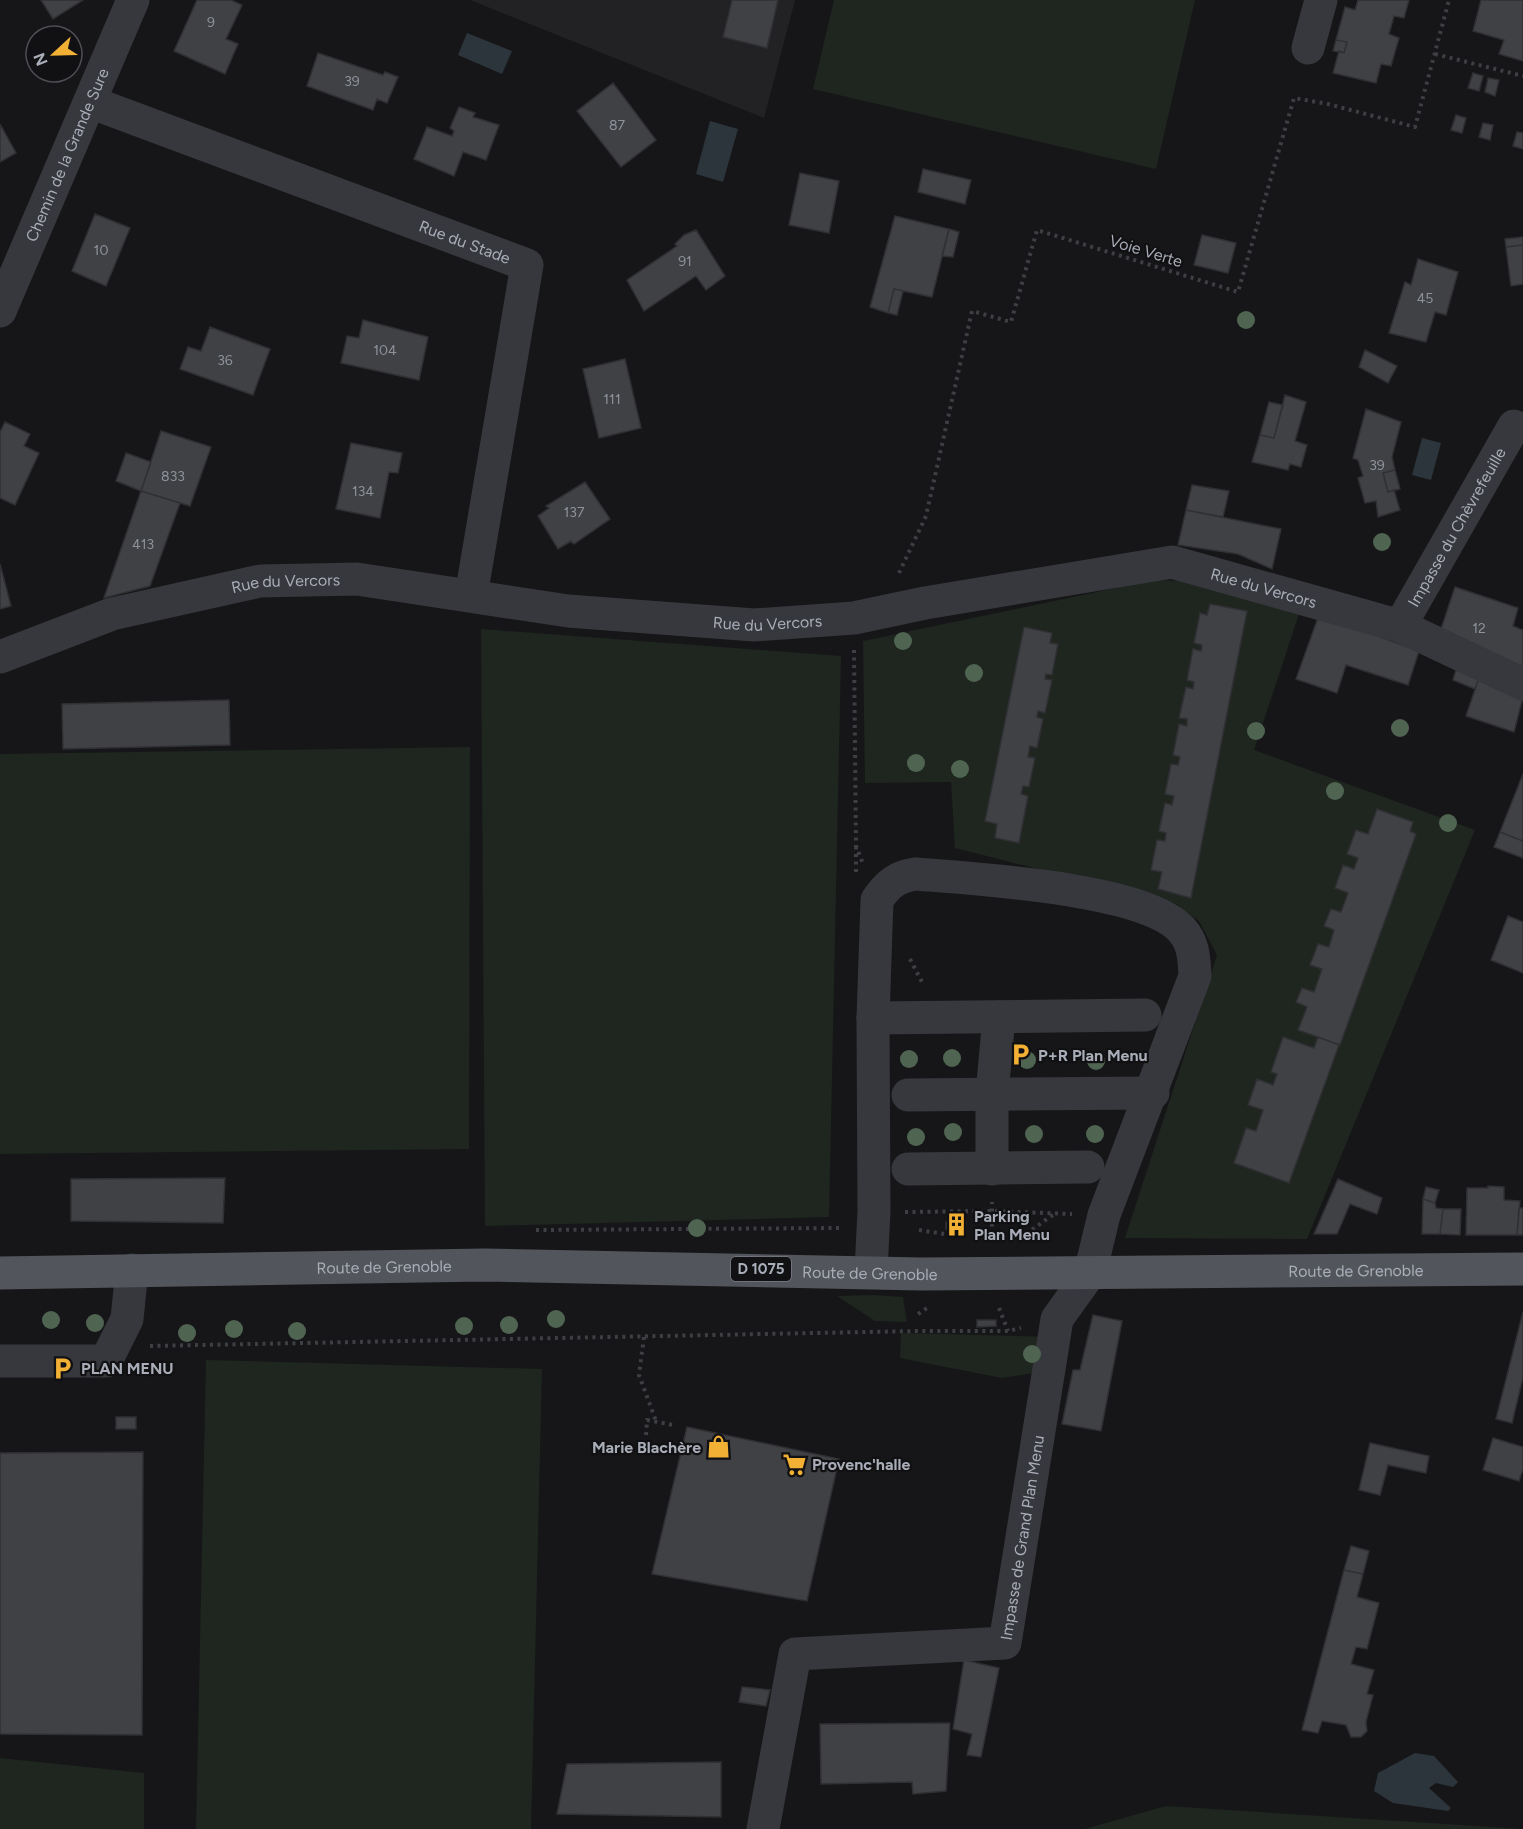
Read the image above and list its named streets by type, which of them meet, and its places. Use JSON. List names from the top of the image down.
{
  "streets": {
    "main road": ["Route de Grenoble", "D 1075"],
    "street": [
      "Chemin de la Grande Sure",
      "Rue du Stade",
      "Impasse du Chèvrefeuille",
      "Rue du Vercors",
      "Impasse de Grand Plan Menu"
    ],
    "path": ["Voie Verte"]
  },
  "crossings": [
    ["Chemin de la Grande Sure", "Rue du Stade"],
    ["Rue du Stade", "Rue du Vercors"],
    ["Voie Verte", "Rue du Vercors"],
    ["Impasse du Chèvrefeuille", "Rue du Vercors"],
    ["Route de Grenoble", "Impasse de Grand Plan Menu"]
  ],
  "places": {
    "parking": ["P+R Plan Menu", "PLAN MENU"],
    "building": ["Parking Plan Menu"],
    "shop": ["Marie Blachère"],
    "supermarket": ["Provenc'halle"]
  },
  "house_numbers": [
    "9",
    "39",
    "87",
    "10",
    "91",
    "45",
    "104",
    "36",
    "111",
    "39",
    "833",
    "134",
    "137",
    "413",
    "12"
  ],
  "north": "left"
}
